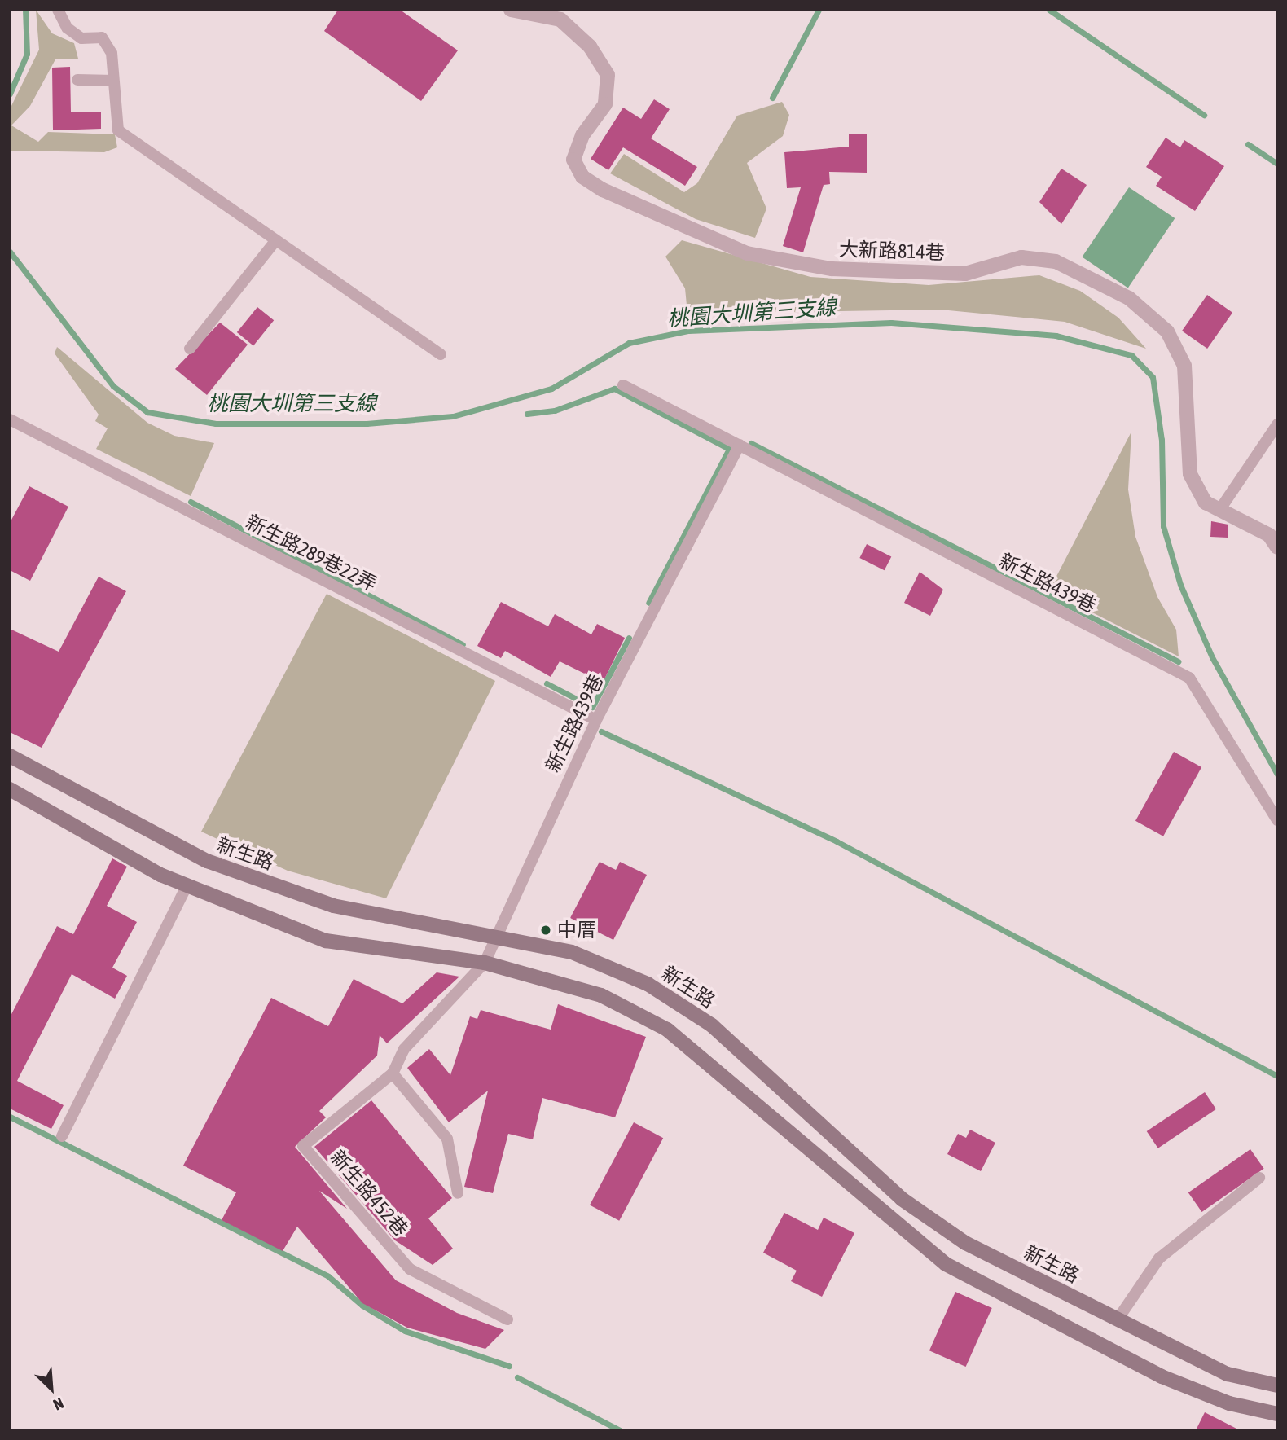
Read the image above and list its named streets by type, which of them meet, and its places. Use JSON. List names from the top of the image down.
{
  "streets": {
    "main road": ["新生路"],
    "street": ["大新路814巷"],
    "lane": ["新生路289巷22弄", "新生路439巷", "新生路452巷"]
  },
  "crossings": [
    ["新生路289巷22弄", "新生路439巷"],
    ["新生路439巷", "新生路"],
    ["新生路439巷", "新生路452巷"]
  ],
  "water": ["桃園大圳第三支線"],
  "places": ["中厝"],
  "north": "bottom right"
}
